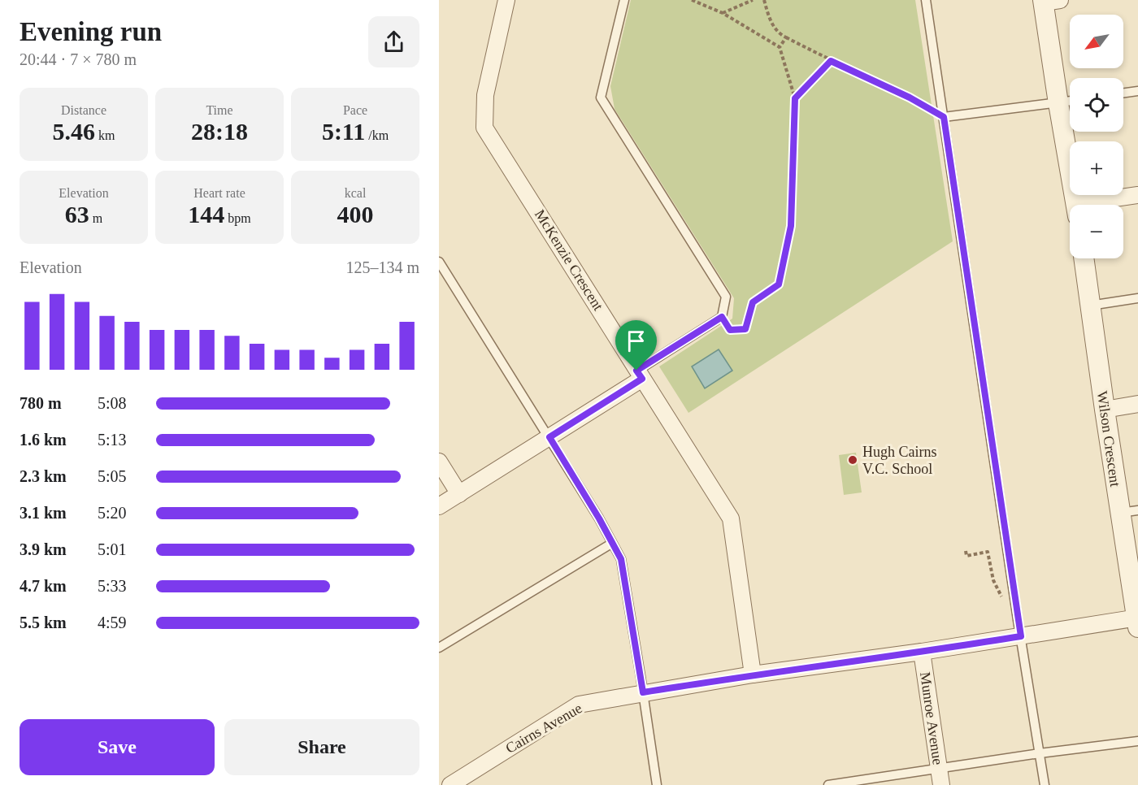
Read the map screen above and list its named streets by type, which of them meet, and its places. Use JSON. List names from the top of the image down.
{
  "streets": {
    "street": [
      "McKenzie Crescent",
      "Wilson Crescent",
      "Munroe Avenue",
      "Cairns Avenue"
    ]
  },
  "crossings": [
    ["McKenzie Crescent", "Cairns Avenue"],
    ["Wilson Crescent", "Cairns Avenue"],
    ["Munroe Avenue", "Cairns Avenue"]
  ],
  "places": ["Hugh Cairns V.C. School"],
  "north": "bottom left",
  "page": {
    "heading": ["Evening run", "20:44 · 7 × 780 m"],
    "map_buttons": ["+", "−"],
    "stats": [
      ["Distance", "5.46 km"],
      ["Time", "28:18"],
      ["Pace", "5:11 /km"],
      ["Elevation", "63 m"],
      ["Heart rate", "144 bpm"],
      ["kcal", "400"]
    ],
    "chart": ["Elevation", "125–134 m"],
    "list": [
      {
        "name": "780 m",
        "note": "5:08"
      },
      {
        "name": "1.6 km",
        "note": "5:13"
      },
      {
        "name": "2.3 km",
        "note": "5:05"
      },
      {
        "name": "3.1 km",
        "note": "5:20"
      },
      {
        "name": "3.9 km",
        "note": "5:01"
      },
      {
        "name": "4.7 km",
        "note": "5:33"
      },
      {
        "name": "5.5 km",
        "note": "4:59"
      }
    ],
    "buttons": ["Save", "Share"]
  }
}
